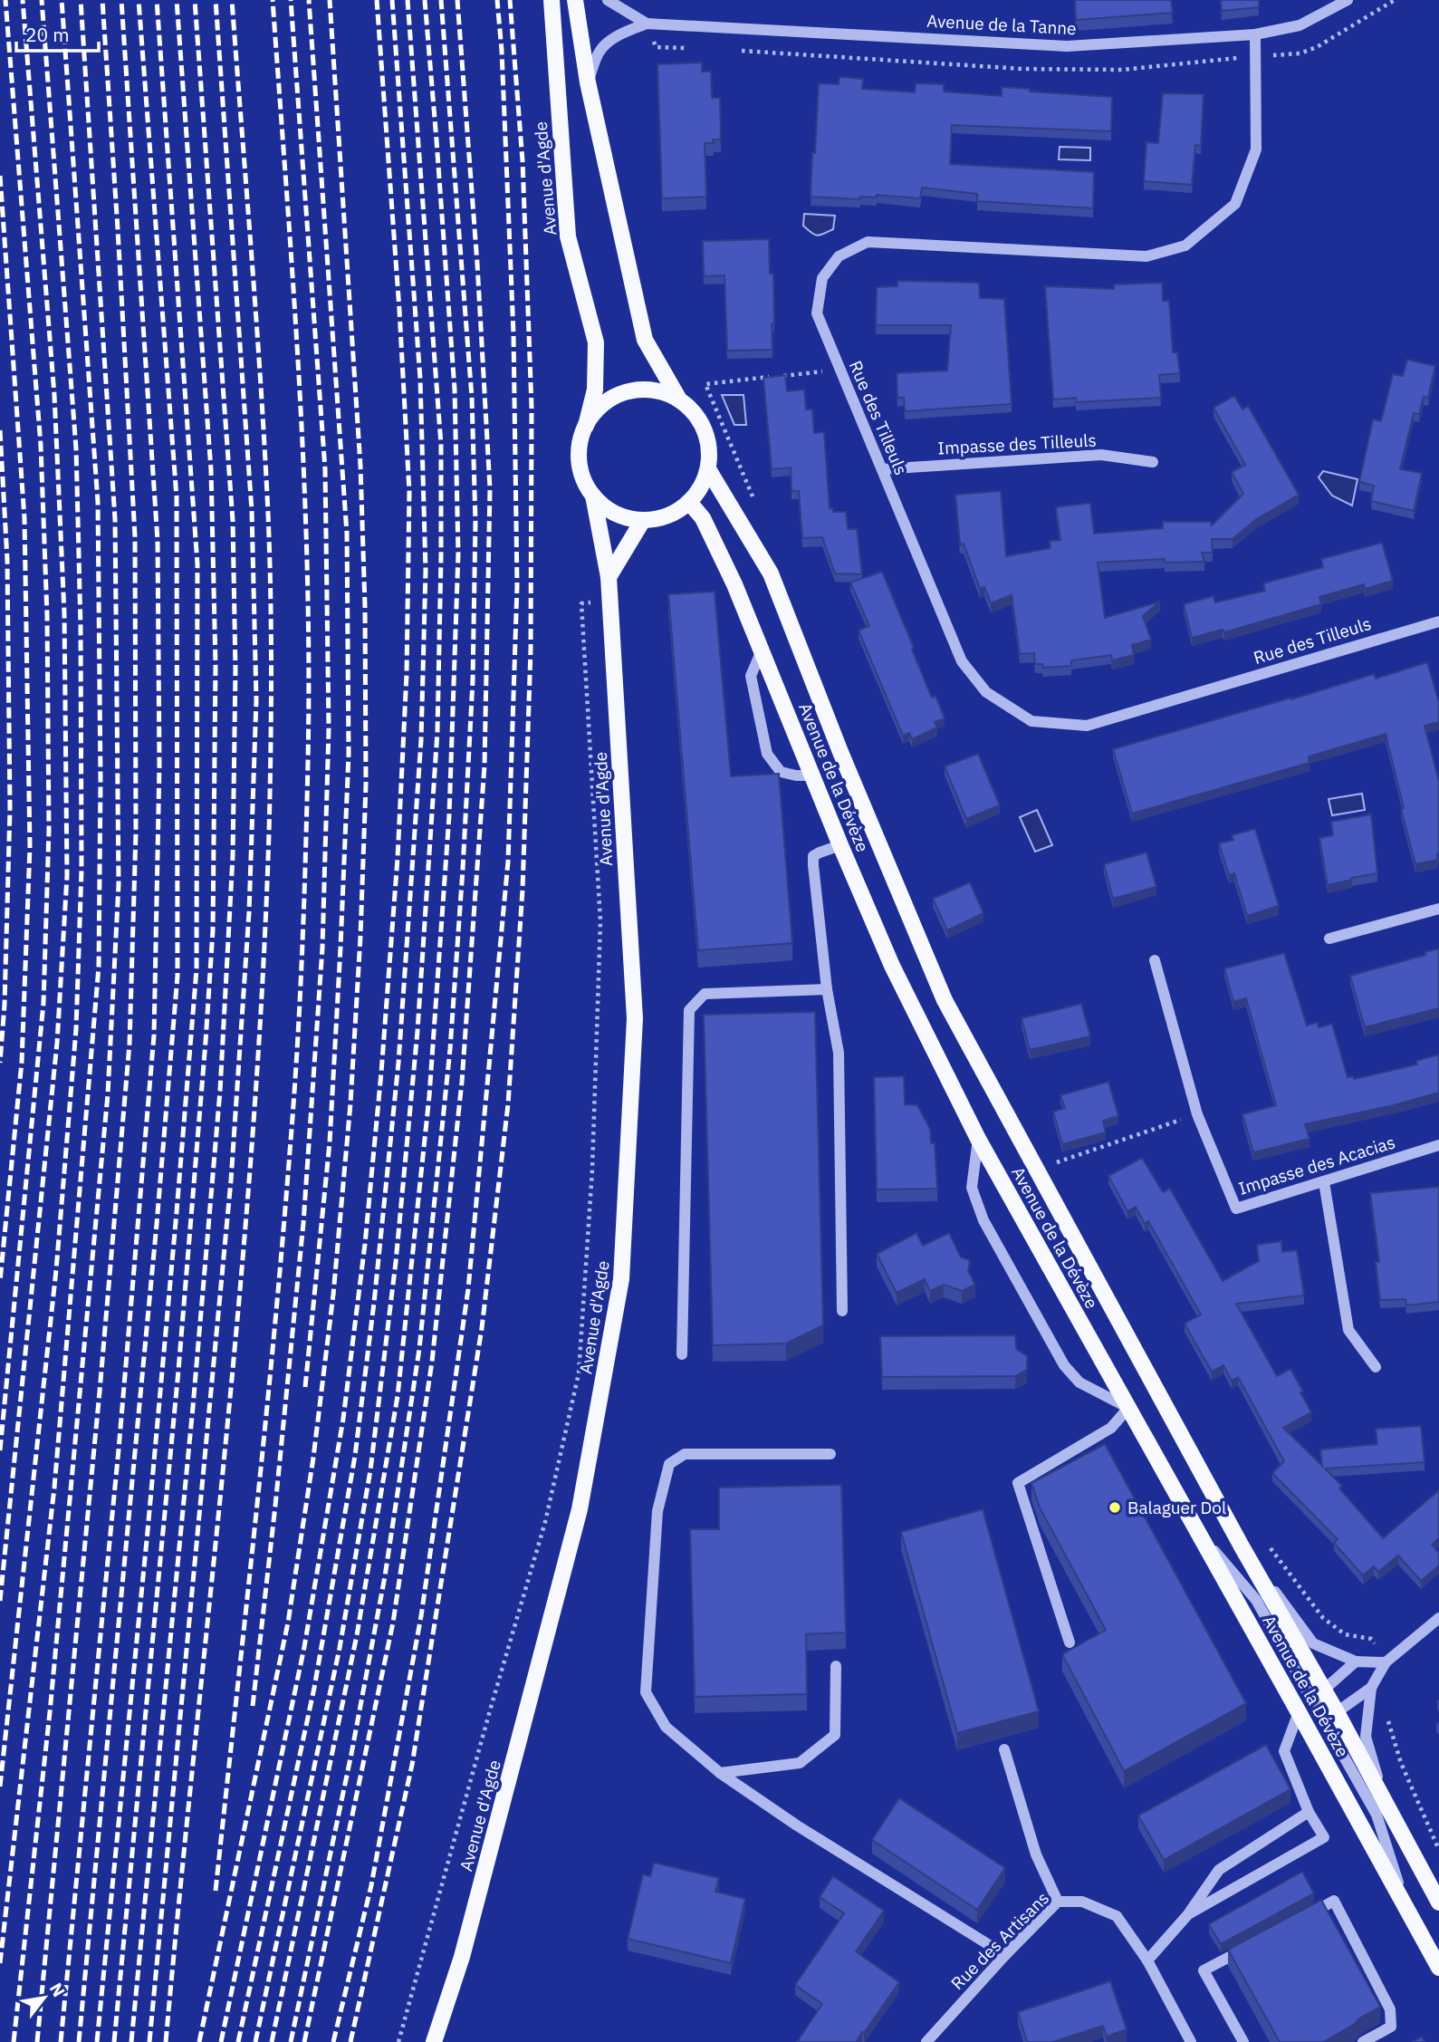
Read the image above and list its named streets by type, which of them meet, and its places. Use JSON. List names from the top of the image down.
{
  "streets": {
    "main road": ["Avenue d'Agde", "Avenue de la Dévèze"],
    "street": [
      "Avenue de la Tanne",
      "Rue des Tilleuls",
      "Impasse des Tilleuls",
      "Impasse des Acacias",
      "Rue des Artisans"
    ]
  },
  "crossings": [
    ["Avenue de la Tanne", "Rue des Tilleuls"],
    ["Avenue d'Agde", "Avenue de la Dévèze"],
    ["Rue des Tilleuls", "Impasse des Tilleuls"]
  ],
  "places": ["Balaguer Dol"],
  "scale_bar": "20 m",
  "north": "top right"
}
